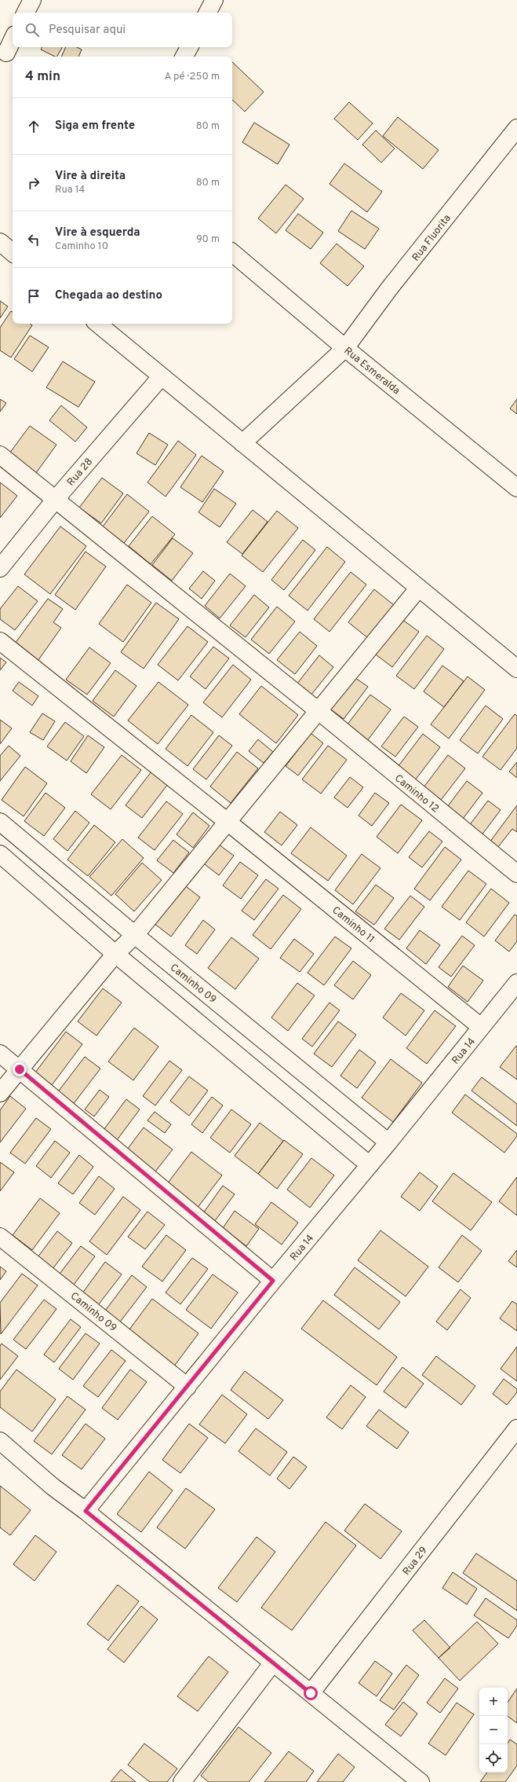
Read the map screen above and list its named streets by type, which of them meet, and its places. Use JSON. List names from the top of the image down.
{
  "streets": {
    "street": [
      "Rua Fluorita",
      "Rua Esmeralda",
      "Rua 28",
      "Caminho 12",
      "Caminho 11",
      "Caminho 09",
      "Rua 14",
      "Rua 29"
    ]
  },
  "crossings": [
    ["Rua Fluorita", "Rua Esmeralda"],
    ["Rua 28", "Caminho 12"],
    ["Caminho 11", "Rua 14"],
    ["Caminho 09", "Rua 14"]
  ],
  "page": {
    "search": "Pesquisar aqui",
    "heading": ["4 min", "A pé · 250 m"],
    "list": [
      ["Siga em frente", "80 m"],
      ["Vire à direita", "Rua 14", "80 m"],
      ["Vire à esquerda", "Caminho 10", "90 m"],
      "Chegada ao destino"
    ],
    "map_buttons": ["+", "−"]
  }
}
